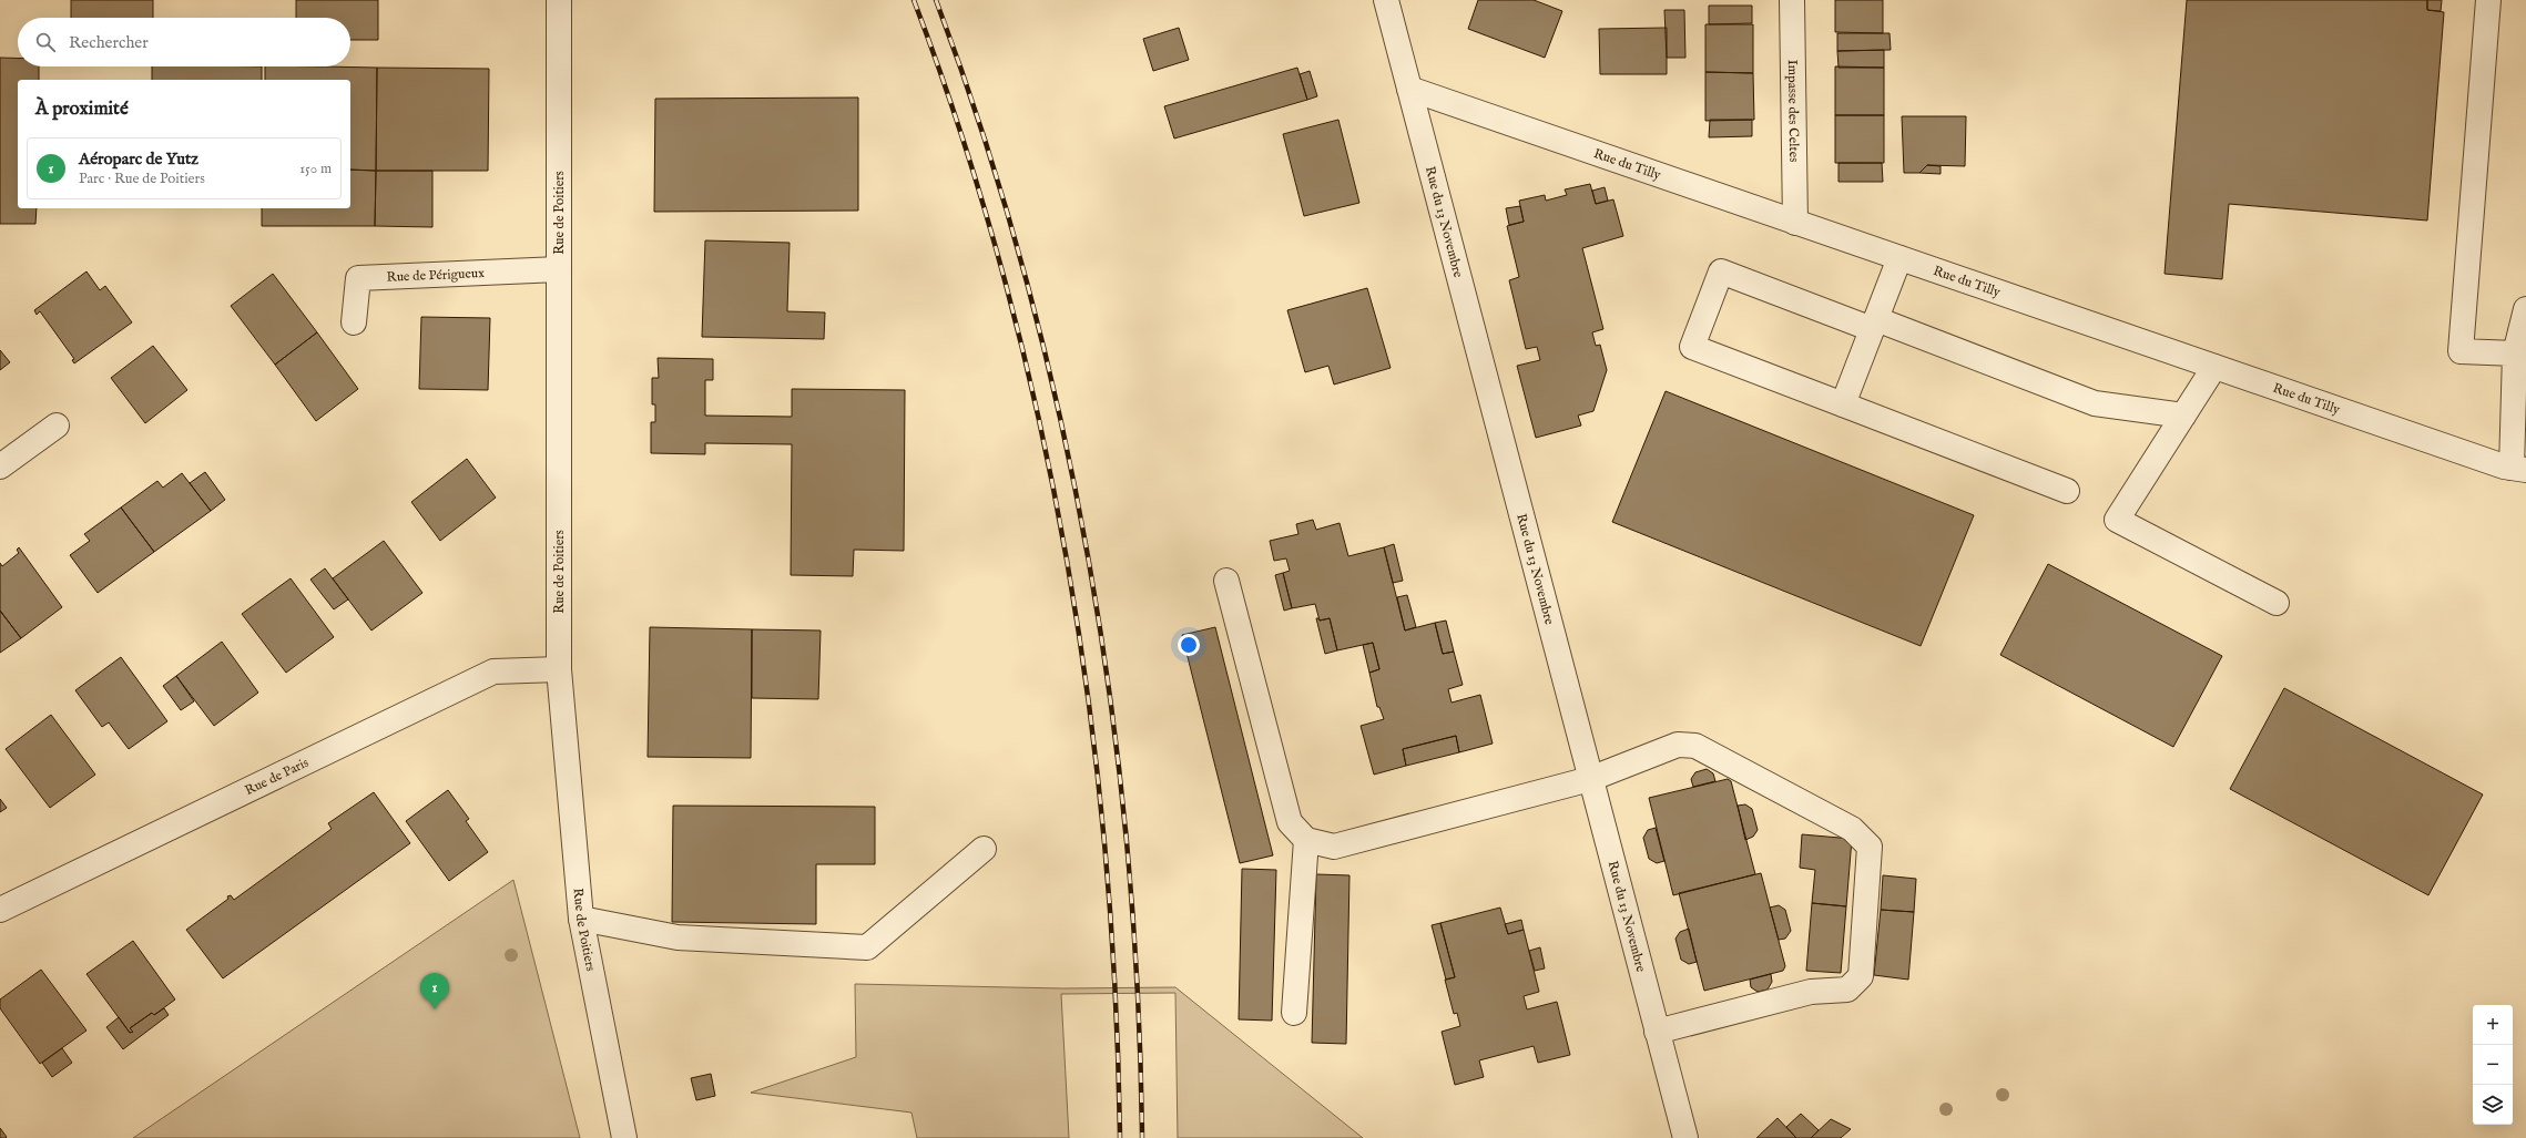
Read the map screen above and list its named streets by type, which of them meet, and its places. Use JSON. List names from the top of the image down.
{
  "streets": {
    "street": [
      "Impasse des Celtes",
      "Rue du Tilly",
      "Rue de Poitiers",
      "Rue du 13 Novembre",
      "Rue de Périgueux",
      "Rue de Paris"
    ]
  },
  "crossings": [
    ["Impasse des Celtes", "Rue du Tilly"],
    ["Rue du Tilly", "Rue du 13 Novembre"],
    ["Rue de Poitiers", "Rue de Périgueux"],
    ["Rue de Poitiers", "Rue de Paris"]
  ],
  "page": {
    "search": "Rechercher",
    "heading": "À proximité",
    "list": [
      {
        "mark": "1",
        "name": "Aéroparc de Yutz",
        "note": "Parc · Rue de Poitiers",
        "value": "150 m"
      }
    ],
    "pins": "1",
    "map_buttons": ["+", "−"]
  }
}
